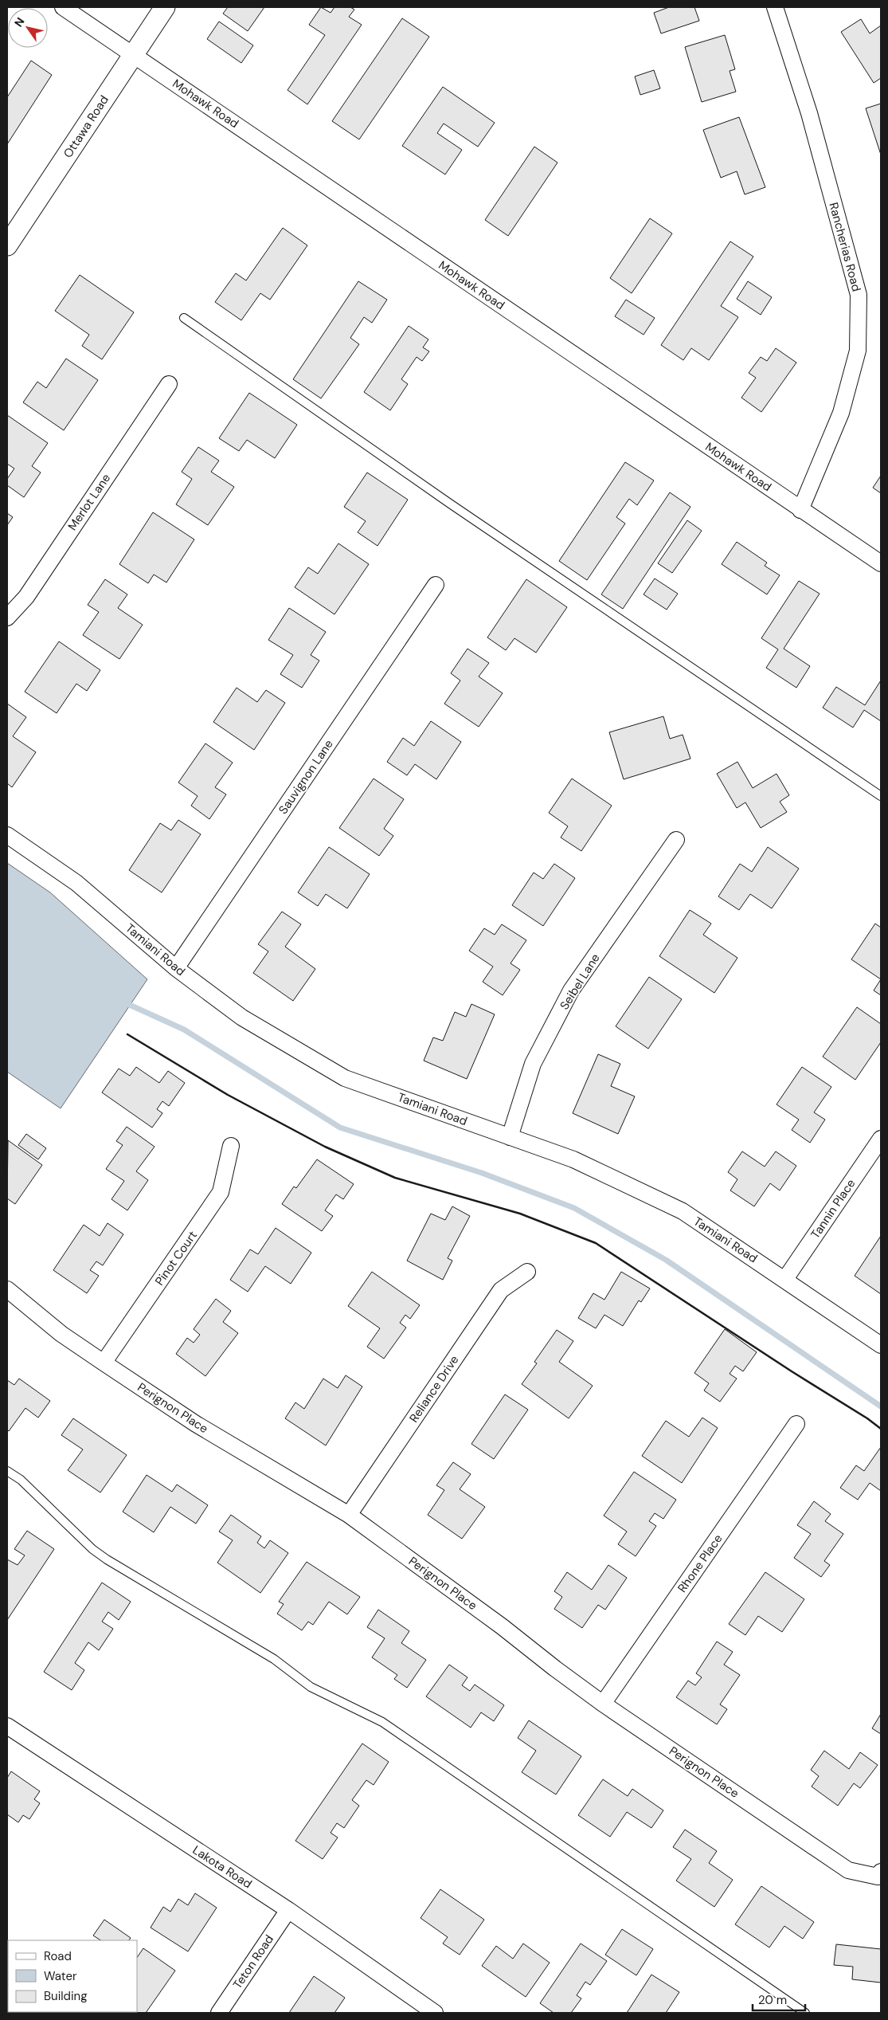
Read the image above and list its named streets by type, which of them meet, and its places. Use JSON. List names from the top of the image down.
{
  "streets": {
    "street": [
      "Mohawk Road",
      "Ottawa Road",
      "Rancherias Road",
      "Merlot Lane",
      "Sauvignon Lane",
      "Tamiani Road",
      "Seibel Lane",
      "Tannin Place",
      "Pinot Court",
      "Reliance Drive",
      "Perignon Place",
      "Rhone Place",
      "Lakota Road",
      "Teton Road"
    ]
  },
  "crossings": [
    ["Mohawk Road", "Ottawa Road"],
    ["Mohawk Road", "Rancherias Road"],
    ["Sauvignon Lane", "Tamiani Road"],
    ["Tamiani Road", "Seibel Lane"],
    ["Tamiani Road", "Tannin Place"],
    ["Pinot Court", "Perignon Place"],
    ["Reliance Drive", "Perignon Place"],
    ["Perignon Place", "Rhone Place"],
    ["Lakota Road", "Teton Road"]
  ],
  "legend": ["Road", "Water", "Building"],
  "scale_bar": "20 m",
  "north": "top left"
}
